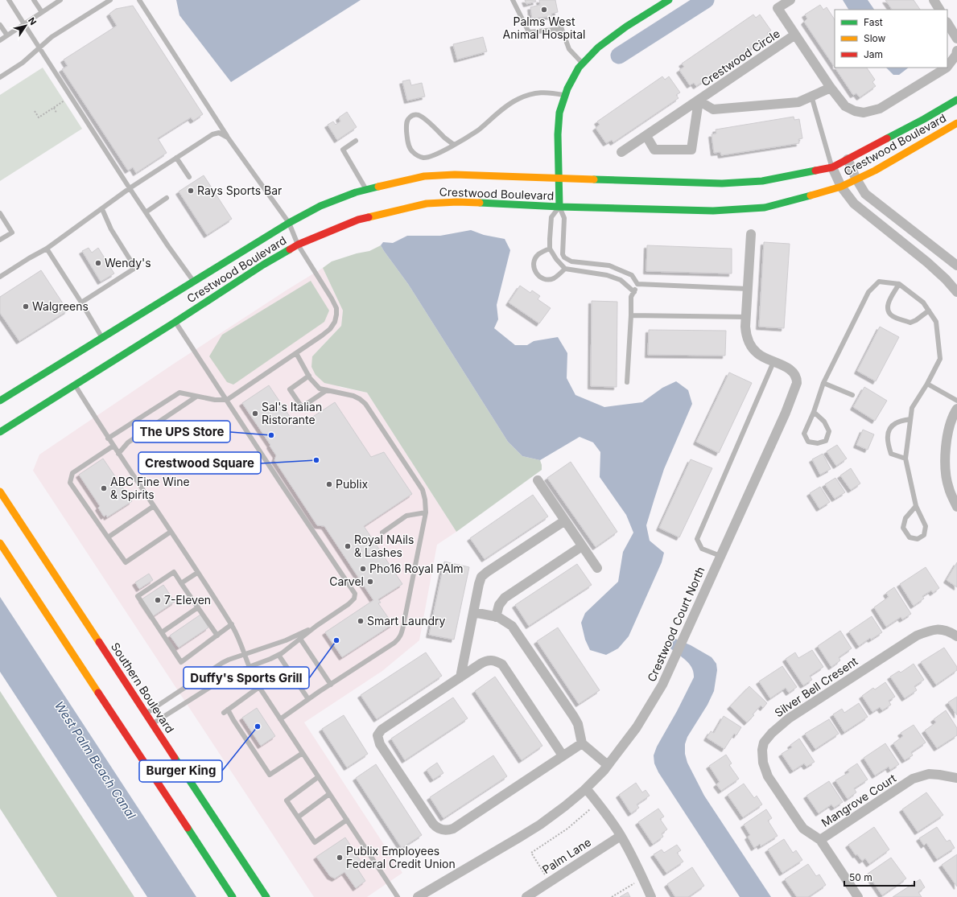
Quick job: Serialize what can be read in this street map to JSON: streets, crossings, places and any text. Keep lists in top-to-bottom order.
{
  "streets": {
    "main road": ["Crestwood Boulevard", "Southern Boulevard"],
    "street": [
      "Crestwood Circle",
      "Crestwood Court North",
      "Silver Bell Cresent",
      "Mangrove Court",
      "Palm Lane"
    ]
  },
  "crossings": [
    ["Silver Bell Cresent", "Mangrove Court"]
  ],
  "water": ["West Palm Beach Canal"],
  "places": [
    "Palms West Animal Hospital",
    "Rays Sports Bar",
    "Wendy's",
    "Walgreens",
    "Sal's Italian Ristorante",
    "The UPS Store",
    "Crestwood Square",
    "Publix",
    "ABC Fine Wine & Spirits",
    "Royal NAils & Lashes",
    "Pho16 Royal PAlm",
    "Carvel",
    "7-Eleven",
    "Smart Laundry",
    "Duffy's Sports Grill",
    "Burger King",
    "Publix Employees Federal Credit Union"
  ],
  "legend": ["Fast", "Slow", "Jam"],
  "scale_bar": "50 m",
  "north": "top right"
}
